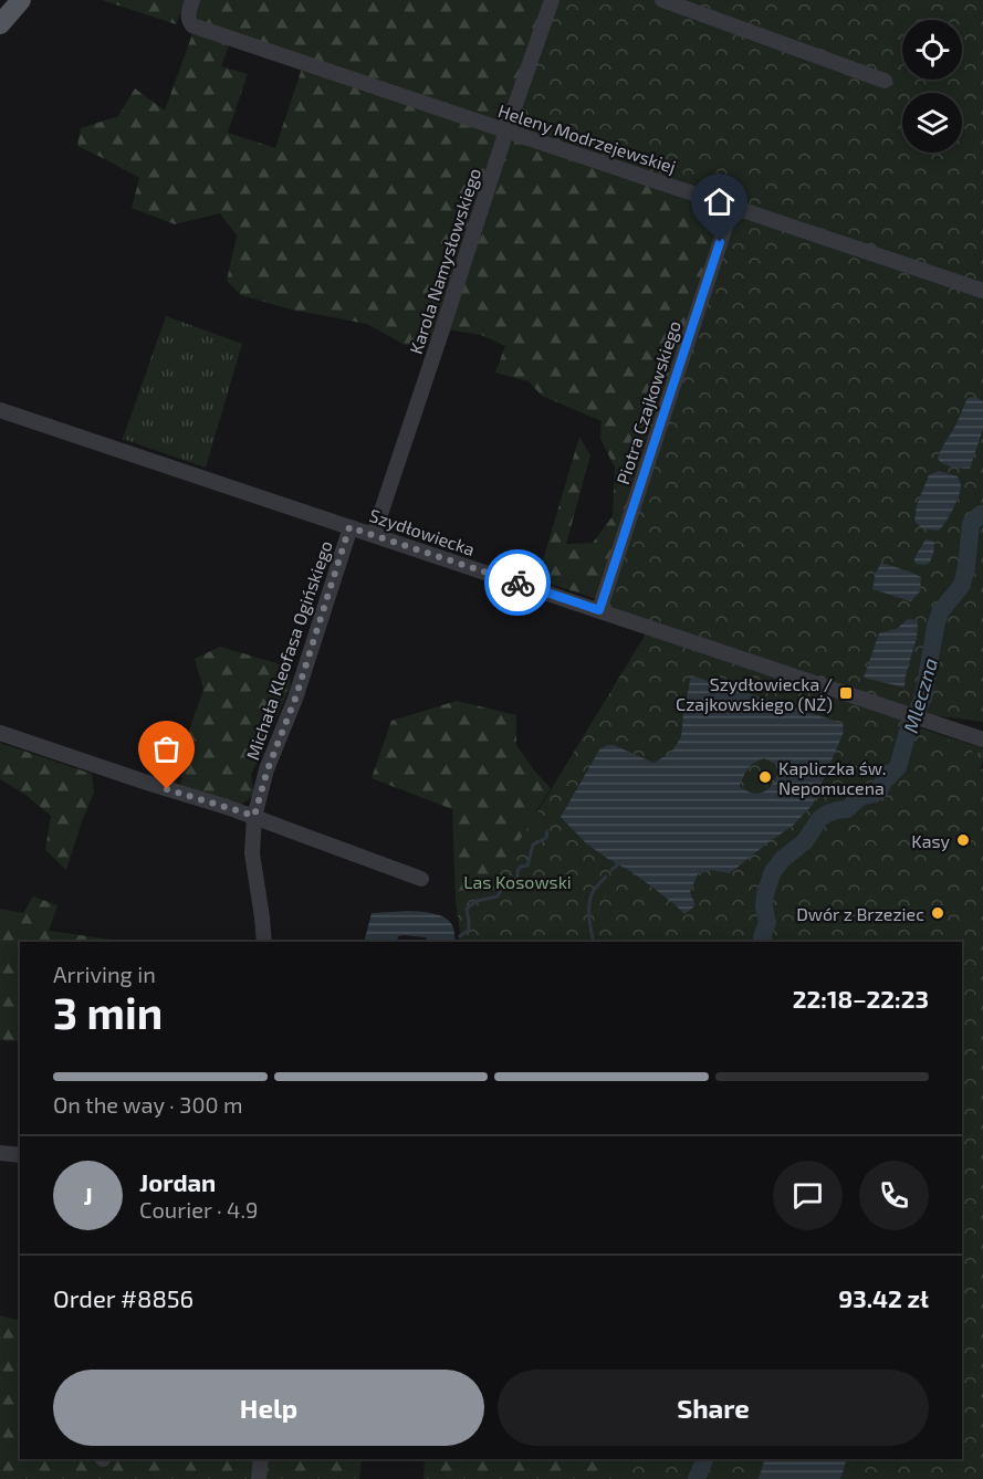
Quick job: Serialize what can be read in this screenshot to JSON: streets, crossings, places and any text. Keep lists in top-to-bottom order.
{
  "streets": {
    "street": [
      "Heleny Modrzejewskiej",
      "Karola Namysłowskiego",
      "Piotra Czajkowskiego",
      "Szydłowiecka",
      "Michała Kleofasa Ogińskiego"
    ]
  },
  "crossings": [
    ["Heleny Modrzejewskiej", "Karola Namysłowskiego"],
    ["Heleny Modrzejewskiej", "Piotra Czajkowskiego"],
    ["Karola Namysłowskiego", "Szydłowiecka"],
    ["Piotra Czajkowskiego", "Szydłowiecka"],
    ["Szydłowiecka", "Michała Kleofasa Ogińskiego"]
  ],
  "water": ["Mleczna"],
  "parks": ["Las Kosowski"],
  "places": {
    "transit": ["Szydłowiecka / Czajkowskiego (NŻ)"],
    "other": ["Kapliczka św. Nepomucena", "Kasy", "Dwór z Brzeziec"]
  },
  "page": {
    "heading": ["3 min", "Arriving in", "22:18–22:23"],
    "panel": [
      "Jordan",
      "Courier · 4.9",
      "Order #8856",
      "93.42 zł"
    ],
    "bar": "On the way · 300 m",
    "round": "J",
    "buttons": ["Help", "Share"]
  }
}
